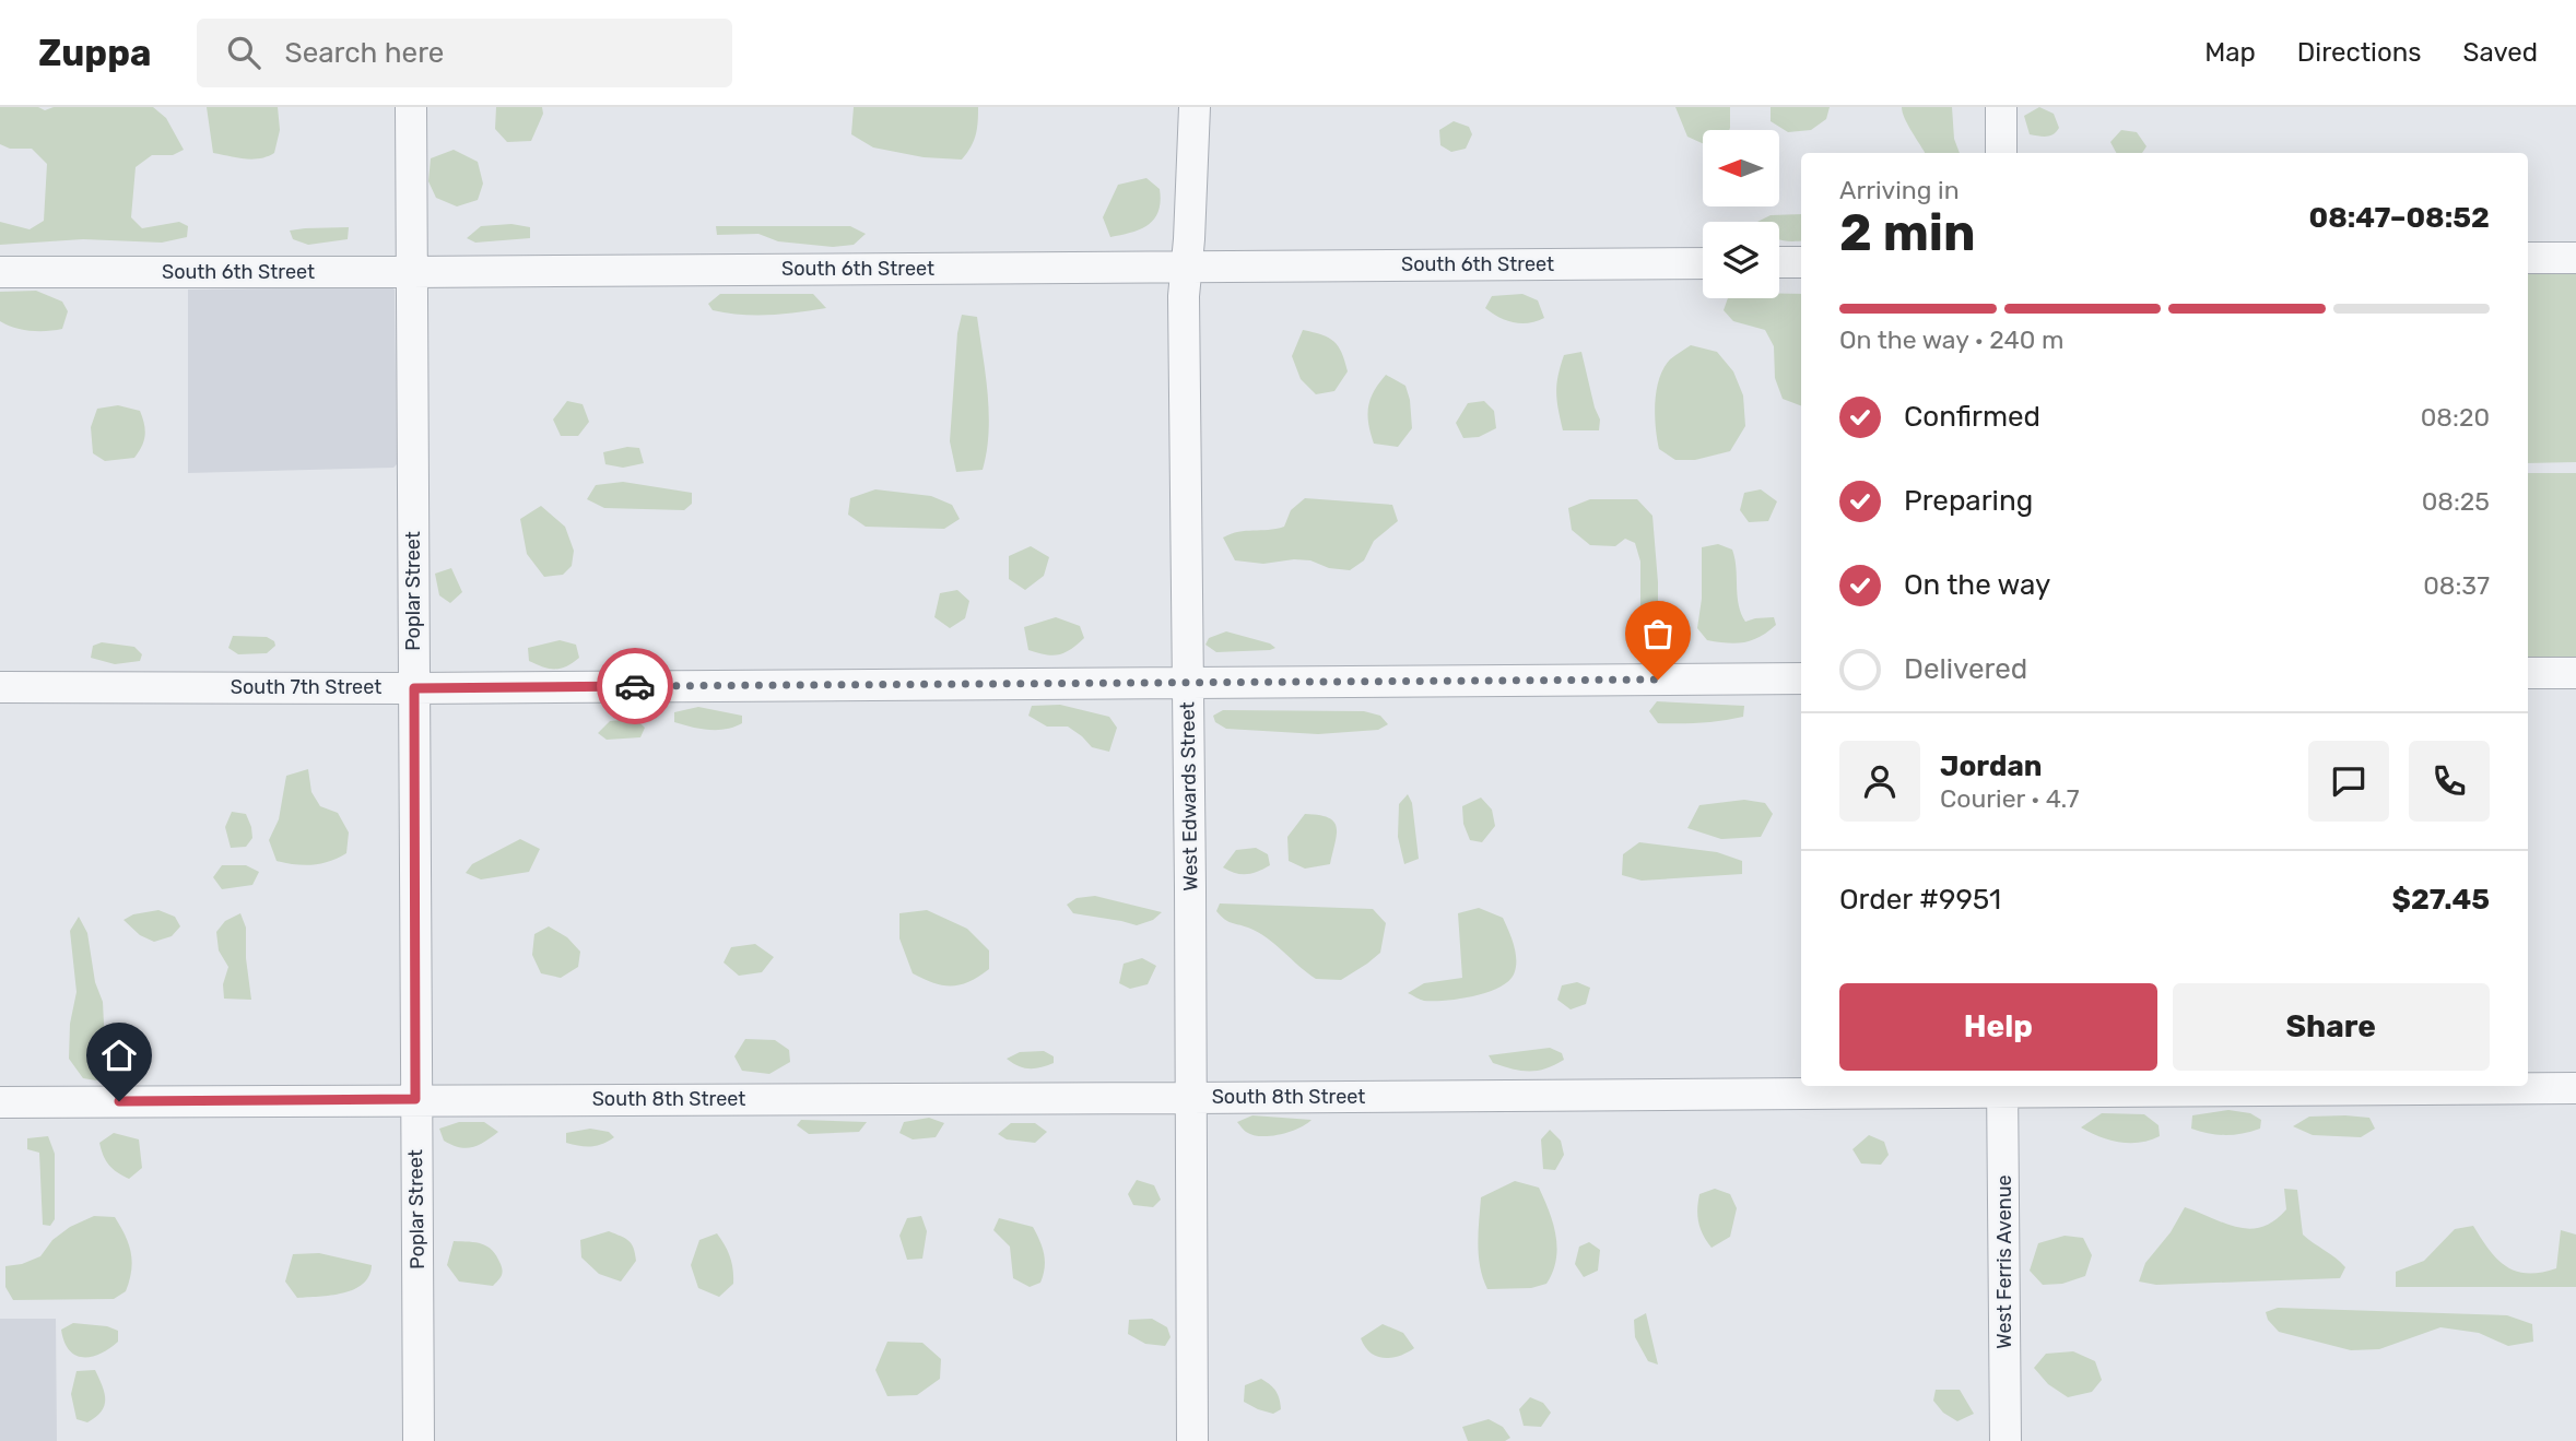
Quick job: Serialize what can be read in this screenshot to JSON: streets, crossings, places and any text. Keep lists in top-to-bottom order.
{
  "streets": {
    "street": [
      "South 6th Street",
      "Poplar Street",
      "South 7th Street",
      "West Edwards Street",
      "South 8th Street",
      "West Ferris Avenue"
    ]
  },
  "crossings": [
    ["South 6th Street", "Poplar Street"],
    ["South 6th Street", "West Edwards Street"],
    ["Poplar Street", "South 7th Street"],
    ["Poplar Street", "South 8th Street"],
    ["South 7th Street", "West Edwards Street"],
    ["West Edwards Street", "South 8th Street"],
    ["South 8th Street", "West Ferris Avenue"]
  ],
  "north": "left",
  "page": {
    "header": "Zuppa",
    "search": "Search here",
    "nav": ["Map", "Directions", "Saved"],
    "heading": ["2 min", "Arriving in", "08:47–08:52"],
    "panel": [
      "Jordan",
      "Courier · 4.7",
      "Order #9951",
      "$27.45"
    ],
    "bar": "On the way · 240 m",
    "list": [
      ["Confirmed", "08:20"],
      ["Preparing", "08:25"],
      ["On the way", "08:37"],
      "Delivered"
    ],
    "buttons": ["Help", "Share"]
  }
}
